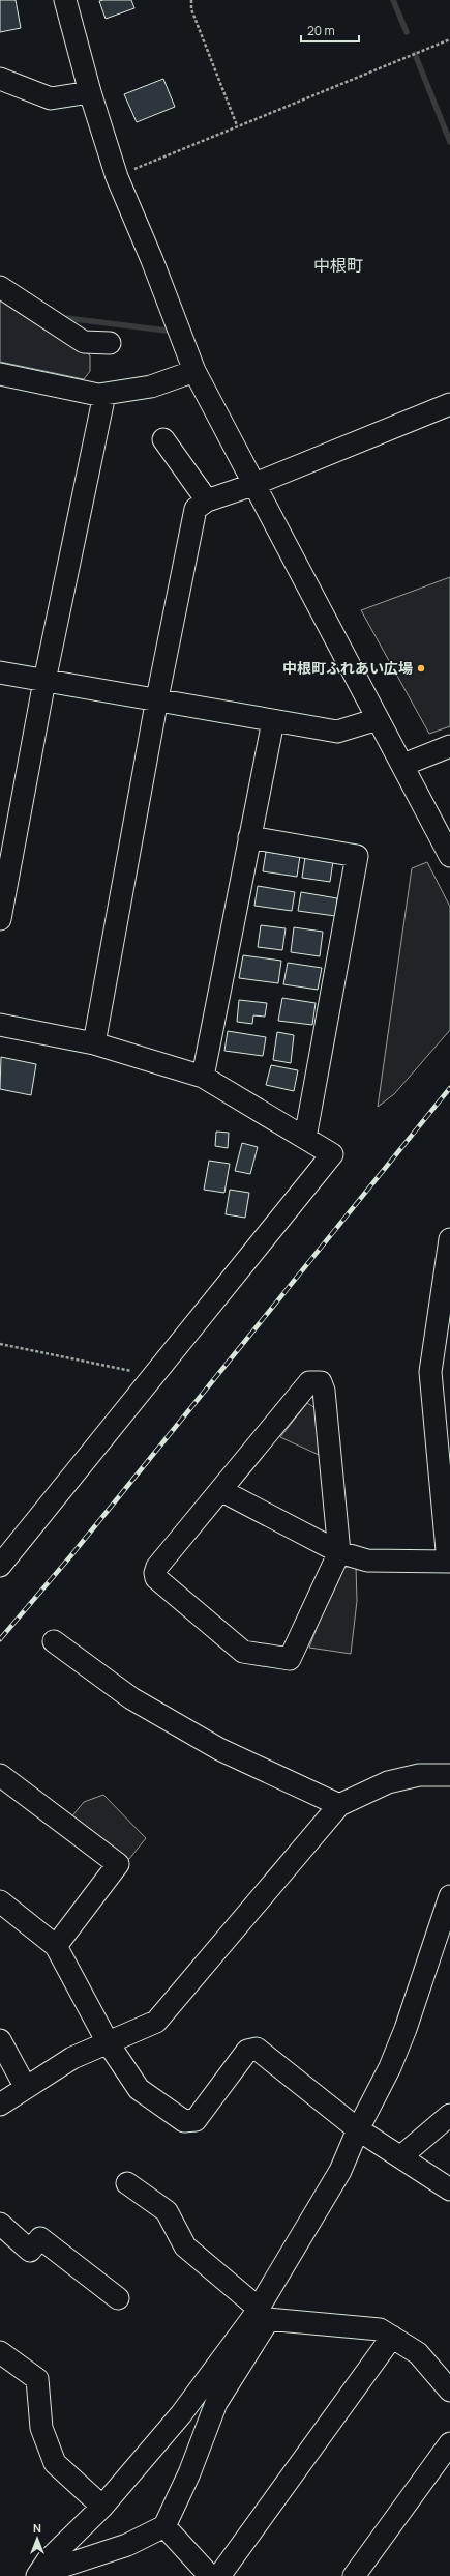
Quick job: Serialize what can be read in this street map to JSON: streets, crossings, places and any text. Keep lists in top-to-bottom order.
{
  "districts": ["中根町"],
  "places": ["中根町ふれあい広場"],
  "scale_bar": "20 m",
  "north": "top"
}
